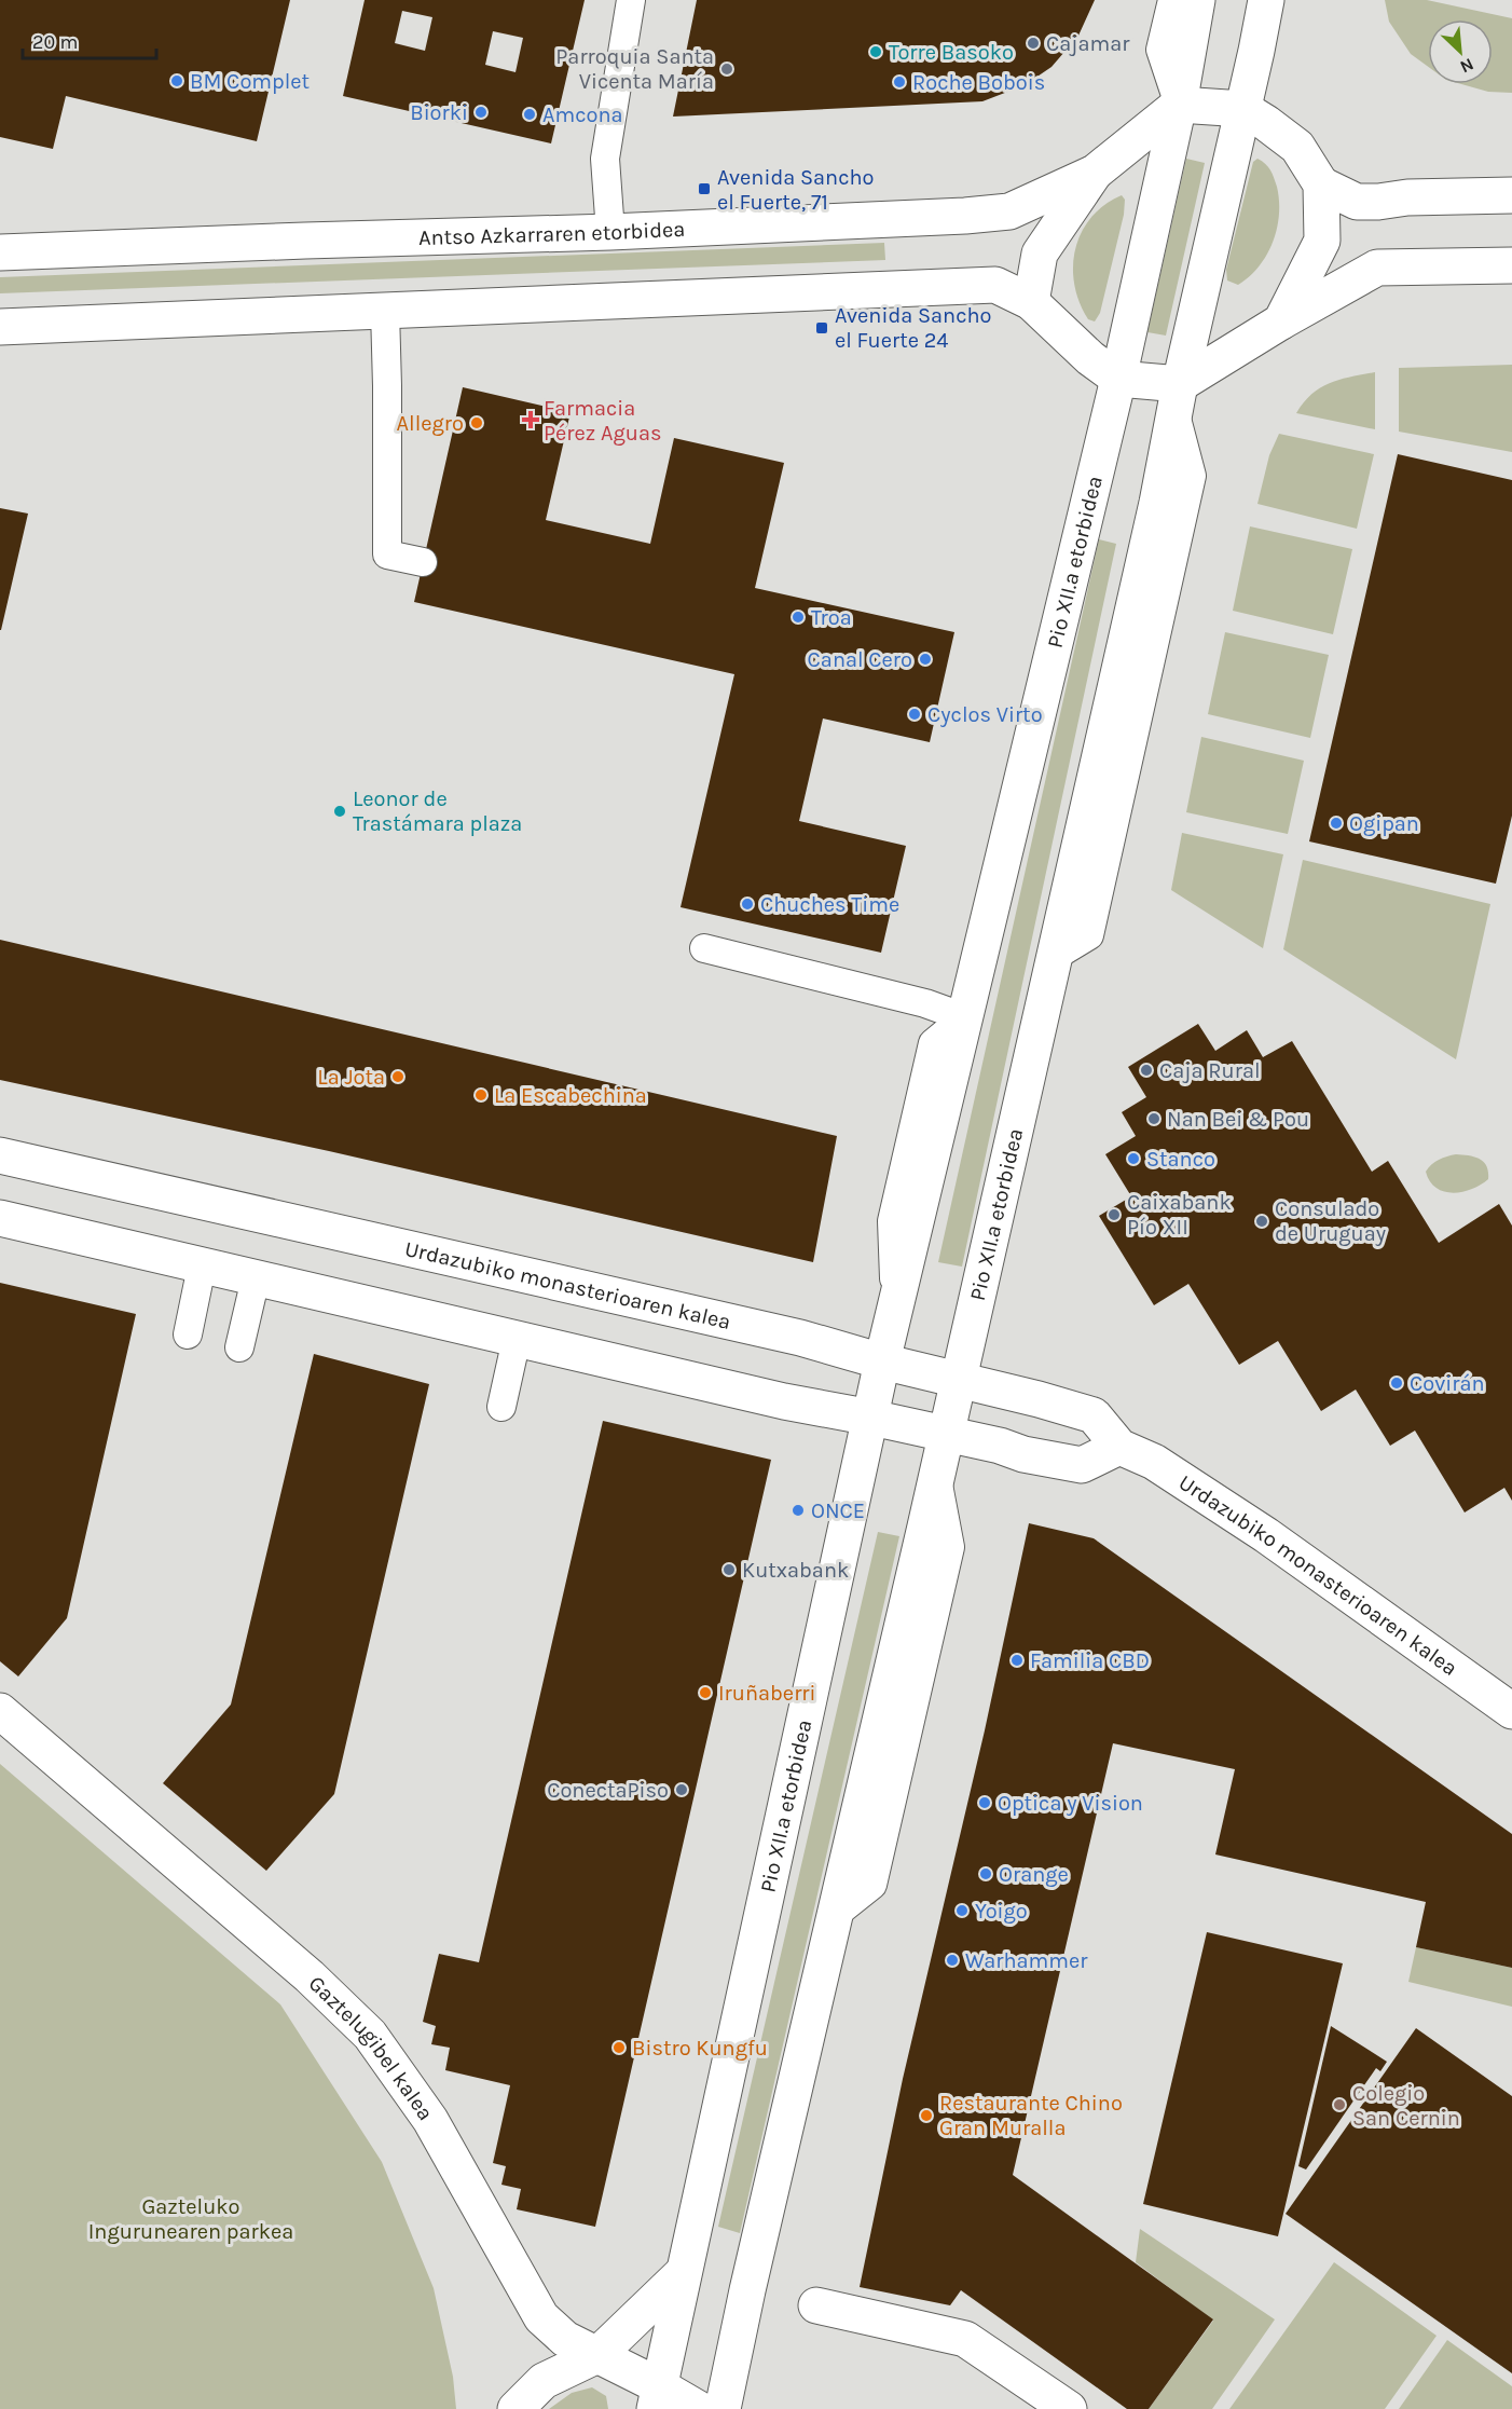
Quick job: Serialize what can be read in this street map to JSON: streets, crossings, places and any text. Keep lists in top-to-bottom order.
{
  "streets": {
    "main road": [
      "Antso Azkarraren etorbidea",
      "Pio XII.a etorbidea",
      "Urdazubiko monasterioaren kalea",
      "Gaztelugibel kalea"
    ]
  },
  "crossings": [
    ["Antso Azkarraren etorbidea", "Pio XII.a etorbidea"],
    ["Pio XII.a etorbidea", "Urdazubiko monasterioaren kalea"],
    ["Pio XII.a etorbidea", "Gaztelugibel kalea"]
  ],
  "parks": ["Gazteluko Ingurunearen parkea"],
  "places": {
    "other": [
      "Cajamar",
      "Torre Basoko",
      "Parroquia Santa Vicenta María",
      "BM Complet",
      "Roche Bobois",
      "Biorki",
      "Amcona",
      "Allegro",
      "Troa",
      "Canal Cero",
      "Cyclos Virto",
      "Leonor de Trastámara plaza",
      "Ogipan",
      "Chuches Time",
      "Caja Rural",
      "La Jota",
      "La Escabechina",
      "Nan Bei & Pou",
      "Stanco",
      "Caixabank Pío XII",
      "Consulado de Uruguay",
      "Covirán",
      "ONCE",
      "Kutxabank",
      "Familia CBD",
      "Iruñaberri",
      "ConectaPiso",
      "Optica y Vision",
      "Orange",
      "Yoigo",
      "Warhammer",
      "Bistro Kungfu",
      "Colegio San Cernin",
      "Restaurante Chino Gran Muralla"
    ],
    "transit": ["Avenida Sancho el Fuerte, 71", "Avenida Sancho el Fuerte 24"],
    "health": ["Farmacia Pérez Aguas"]
  },
  "scale_bar": "20 m",
  "north": "bottom right"
}
